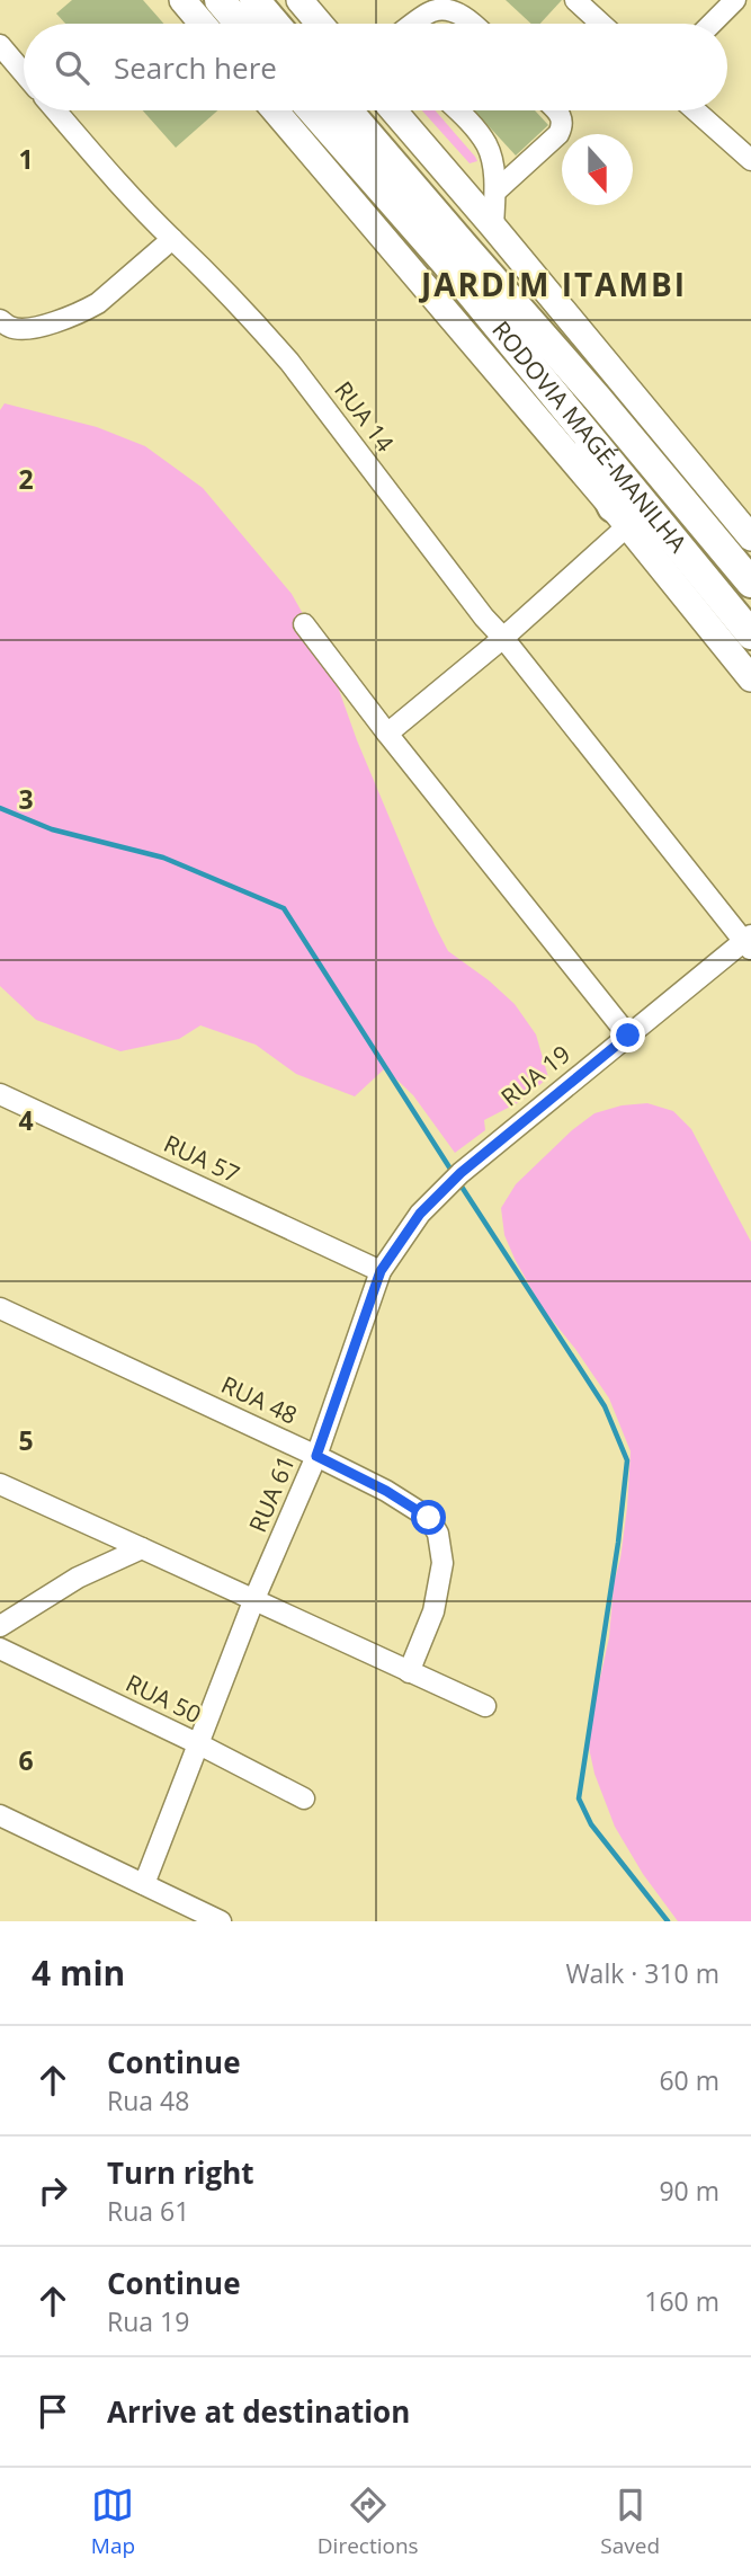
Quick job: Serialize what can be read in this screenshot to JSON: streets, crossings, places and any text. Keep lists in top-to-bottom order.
{
  "streets": {
    "highway": ["RODOVIA MAGÉ-MANILHA"],
    "street": [
      "RUA 14",
      "RUA 19",
      "RUA 57",
      "RUA 48",
      "RUA 61",
      "RUA 50"
    ]
  },
  "crossings": [
    ["RUA 14", "RUA 19"],
    ["RUA 19", "RUA 57"],
    ["RUA 19", "RUA 61"],
    ["RUA 57", "RUA 61"],
    ["RUA 48", "RUA 61"],
    ["RUA 61", "RUA 50"]
  ],
  "districts": ["JARDIM ITAMBI"],
  "north": "bottom",
  "page": {
    "search": "Search here",
    "heading": ["4 min", "Walk · 310 m"],
    "list": [
      ["Continue", "Rua 48", "60 m"],
      ["Turn right", "Rua 61", "90 m"],
      ["Continue", "Rua 19", "160 m"],
      "Arrive at destination"
    ],
    "nav": ["Map", "Directions", "Saved"]
  },
  "grid": {
    "rows": [
      "1",
      "2",
      "3",
      "4",
      "5",
      "6"
    ]
  }
}
